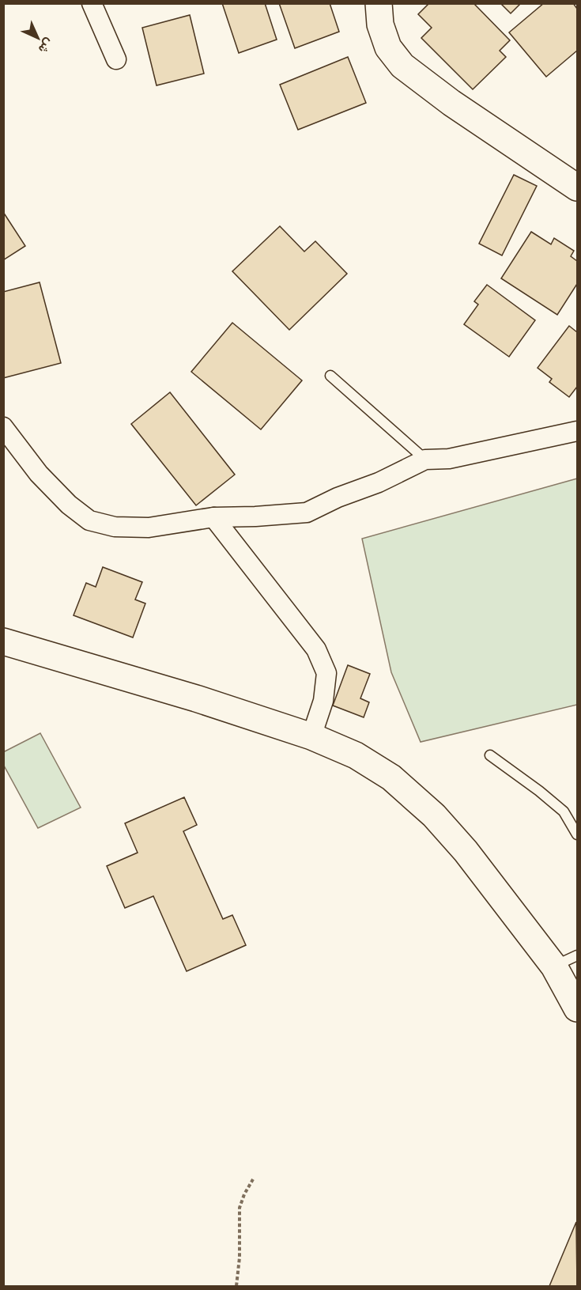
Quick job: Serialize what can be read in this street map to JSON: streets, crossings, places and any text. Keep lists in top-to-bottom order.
{
  "north": "bottom right"
}
